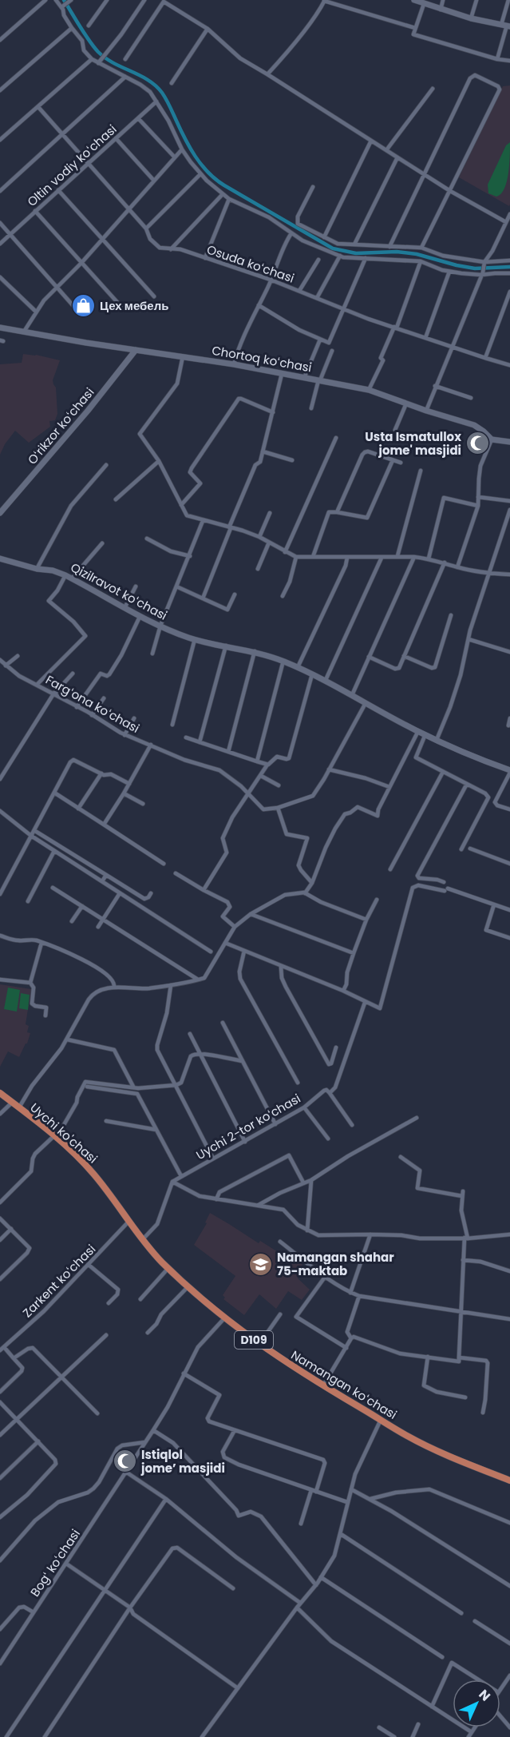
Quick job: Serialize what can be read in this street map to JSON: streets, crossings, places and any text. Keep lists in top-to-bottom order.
{
  "streets": {
    "main road": [
      "Chortoq koʻchasi",
      "Oʻrikzor koʻchasi",
      "Qizilravot koʻchasi",
      "Uychi ko'chasi",
      "D109",
      "Namangan koʻchasi"
    ],
    "street": [
      "Oltin vodiy koʻchasi",
      "Osuda koʻchasi",
      "Fargʻona koʻchasi",
      "Uychi 2-tor koʻchasi",
      "Zarkent koʻchasi",
      "Bogʻ koʻchasi"
    ]
  },
  "crossings": [
    ["Oltin vodiy koʻchasi", "Osuda koʻchasi"],
    ["Chortoq koʻchasi", "Oʻrikzor koʻchasi"],
    ["Uychi ko'chasi", "Zarkent koʻchasi"],
    ["Uychi ko'chasi", "Namangan koʻchasi"],
    ["Namangan koʻchasi", "Bogʻ koʻchasi"]
  ],
  "places": {
    "shop": ["Цех мебель"],
    "mosque": ["Usta Ismatullox jome' masjidi", "Istiqlol jome’ masjidi"],
    "school or university": ["Namangan shahar 75-maktab"]
  },
  "north": "top right"
}
